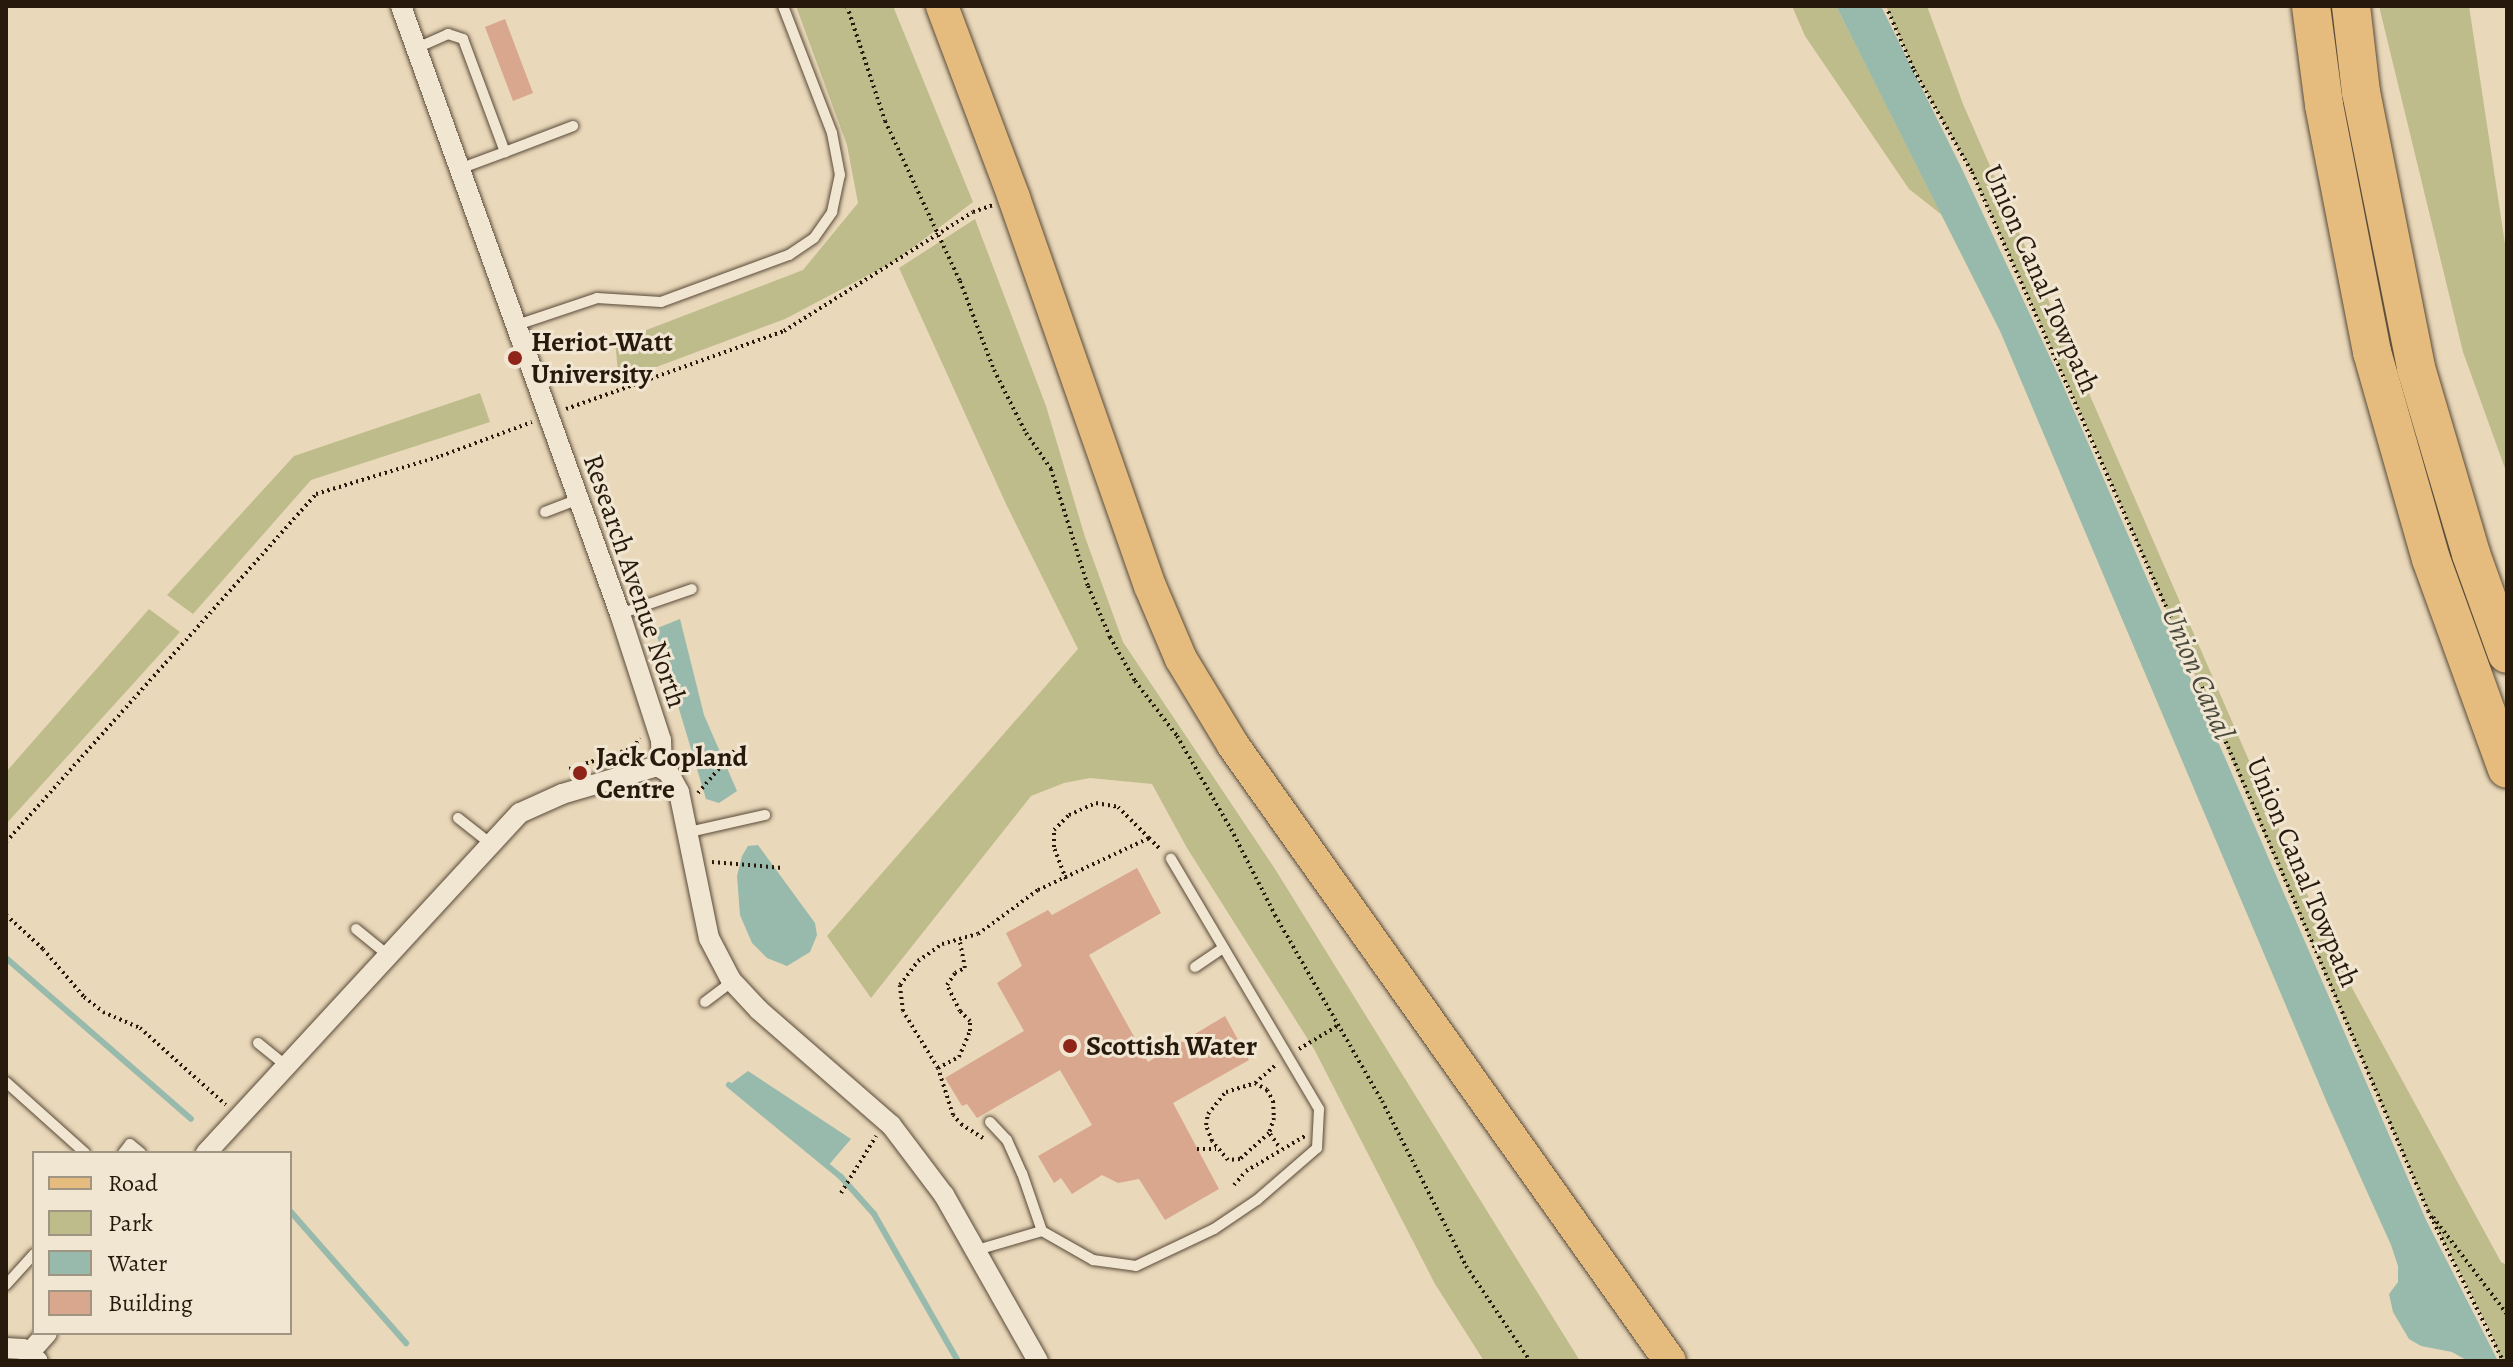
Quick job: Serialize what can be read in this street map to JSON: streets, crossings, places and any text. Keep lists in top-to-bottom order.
{
  "streets": {
    "street": ["Research Avenue North"],
    "path": ["Union Canal Towpath"]
  },
  "water": ["Union Canal"],
  "places": ["Heriot-Watt University", "Jack Copland Centre", "Scottish Water"],
  "legend": [
    "Road",
    "Park",
    "Water",
    "Building"
  ]
}
